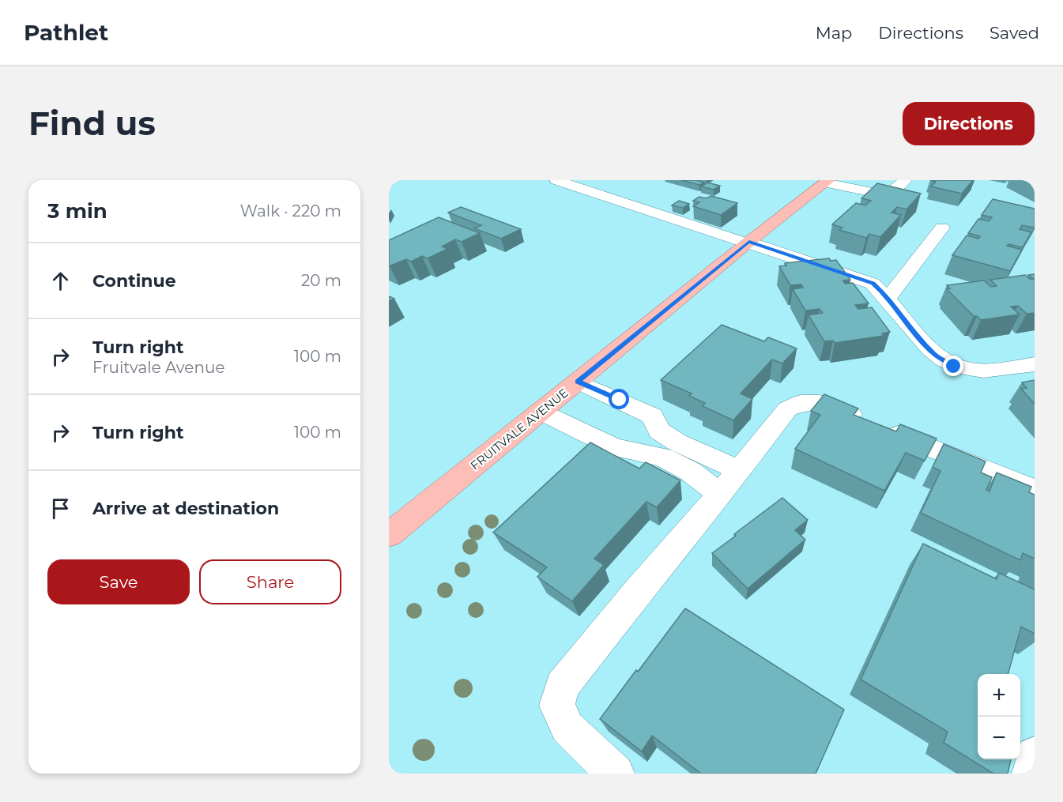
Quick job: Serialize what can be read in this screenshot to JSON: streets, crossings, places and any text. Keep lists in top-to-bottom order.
{
  "streets": {
    "main road": ["FRUITVALE AVENUE"]
  },
  "page": {
    "header": "Pathlet",
    "nav": ["Map", "Directions", "Saved"],
    "buttons": [
      "Directions",
      ["Save", "Share"]
    ],
    "title": "Find us",
    "heading": ["3 min", "Walk · 220 m"],
    "list": [
      ["Continue", "20 m"],
      ["Turn right", "Fruitvale Avenue", "100 m"],
      ["Turn right", "100 m"],
      "Arrive at destination"
    ],
    "map_buttons": ["+", "−"]
  }
}
